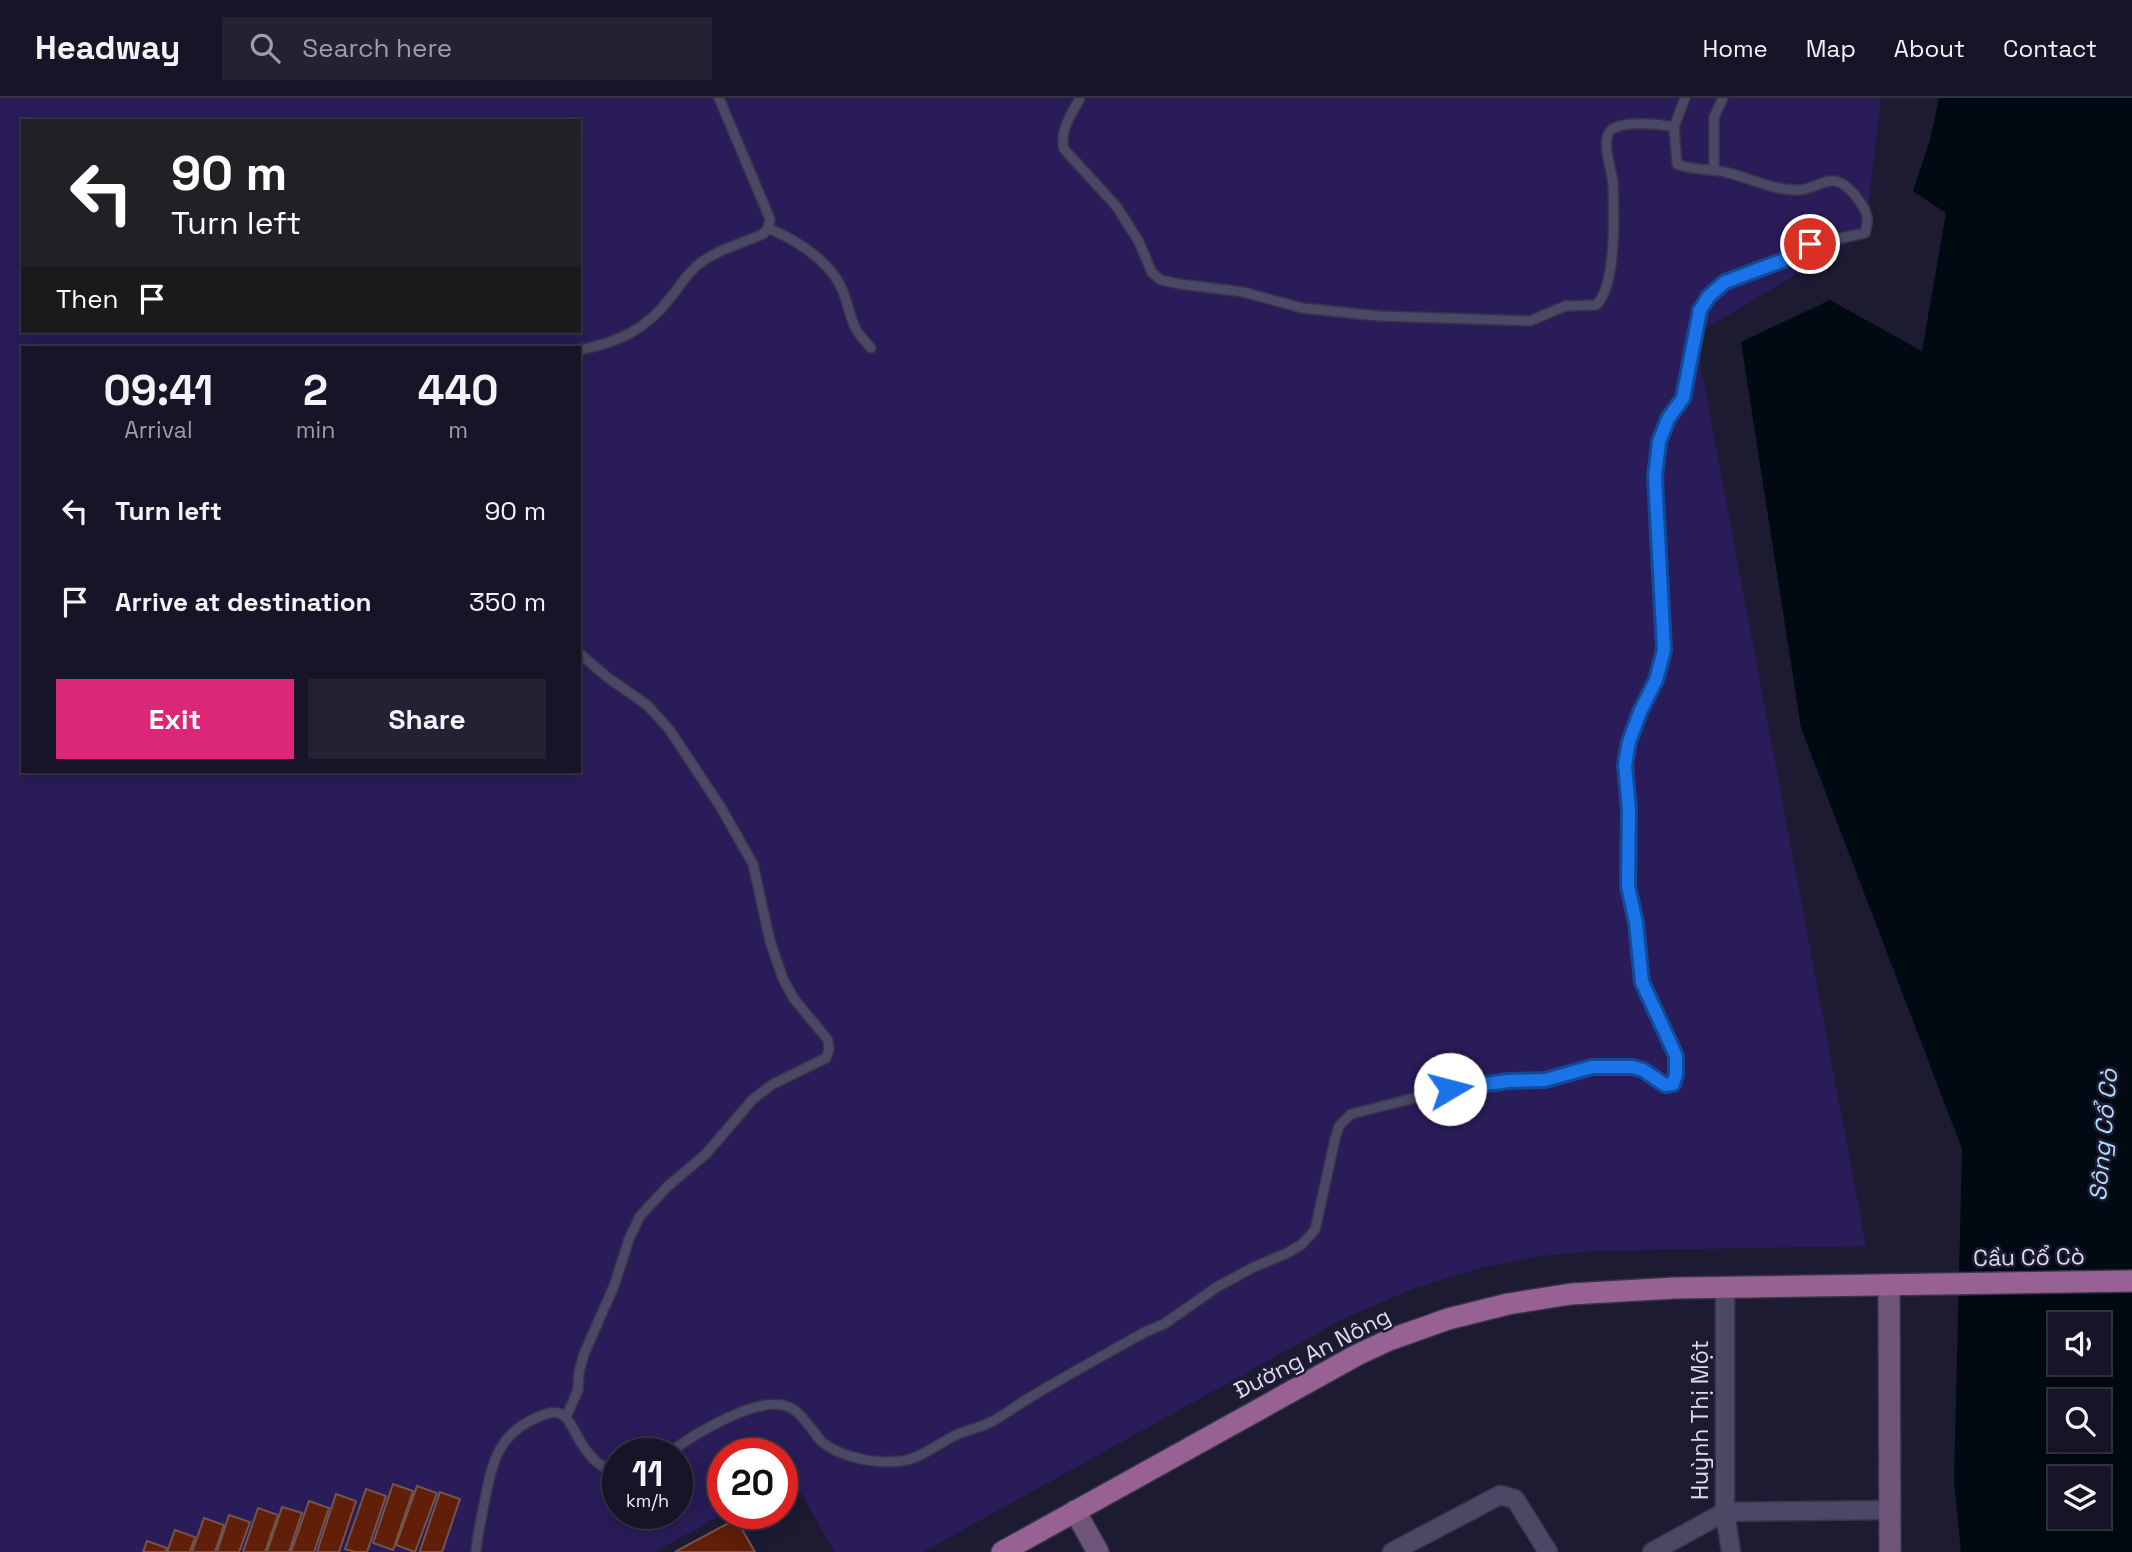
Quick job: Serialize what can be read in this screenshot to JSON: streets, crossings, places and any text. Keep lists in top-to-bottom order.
{
  "streets": {
    "main road": ["Cầu Cổ Cò", "Đường An Nông"],
    "street": ["Huỳnh Thị Một"]
  },
  "crossings": [
    ["Cầu Cổ Cò", "Đường An Nông"],
    ["Đường An Nông", "Huỳnh Thị Một"]
  ],
  "water": ["Sông Cổ Cò"],
  "page": {
    "header": "Headway",
    "search": "Search here",
    "nav": [
      "Home",
      "Map",
      "About",
      "Contact"
    ],
    "turn": ["90 m", "Turn left"],
    "then": "Then",
    "eta": [
      "09:41",
      "Arrival",
      "2",
      "min",
      "440",
      "m"
    ],
    "list": [
      {
        "name": "Turn left",
        "value": "90 m"
      },
      {
        "name": "Arrive at destination",
        "value": "350 m"
      }
    ],
    "buttons": ["Exit", "Share"],
    "speed": "11 km/h",
    "limit": "20"
  }
}
